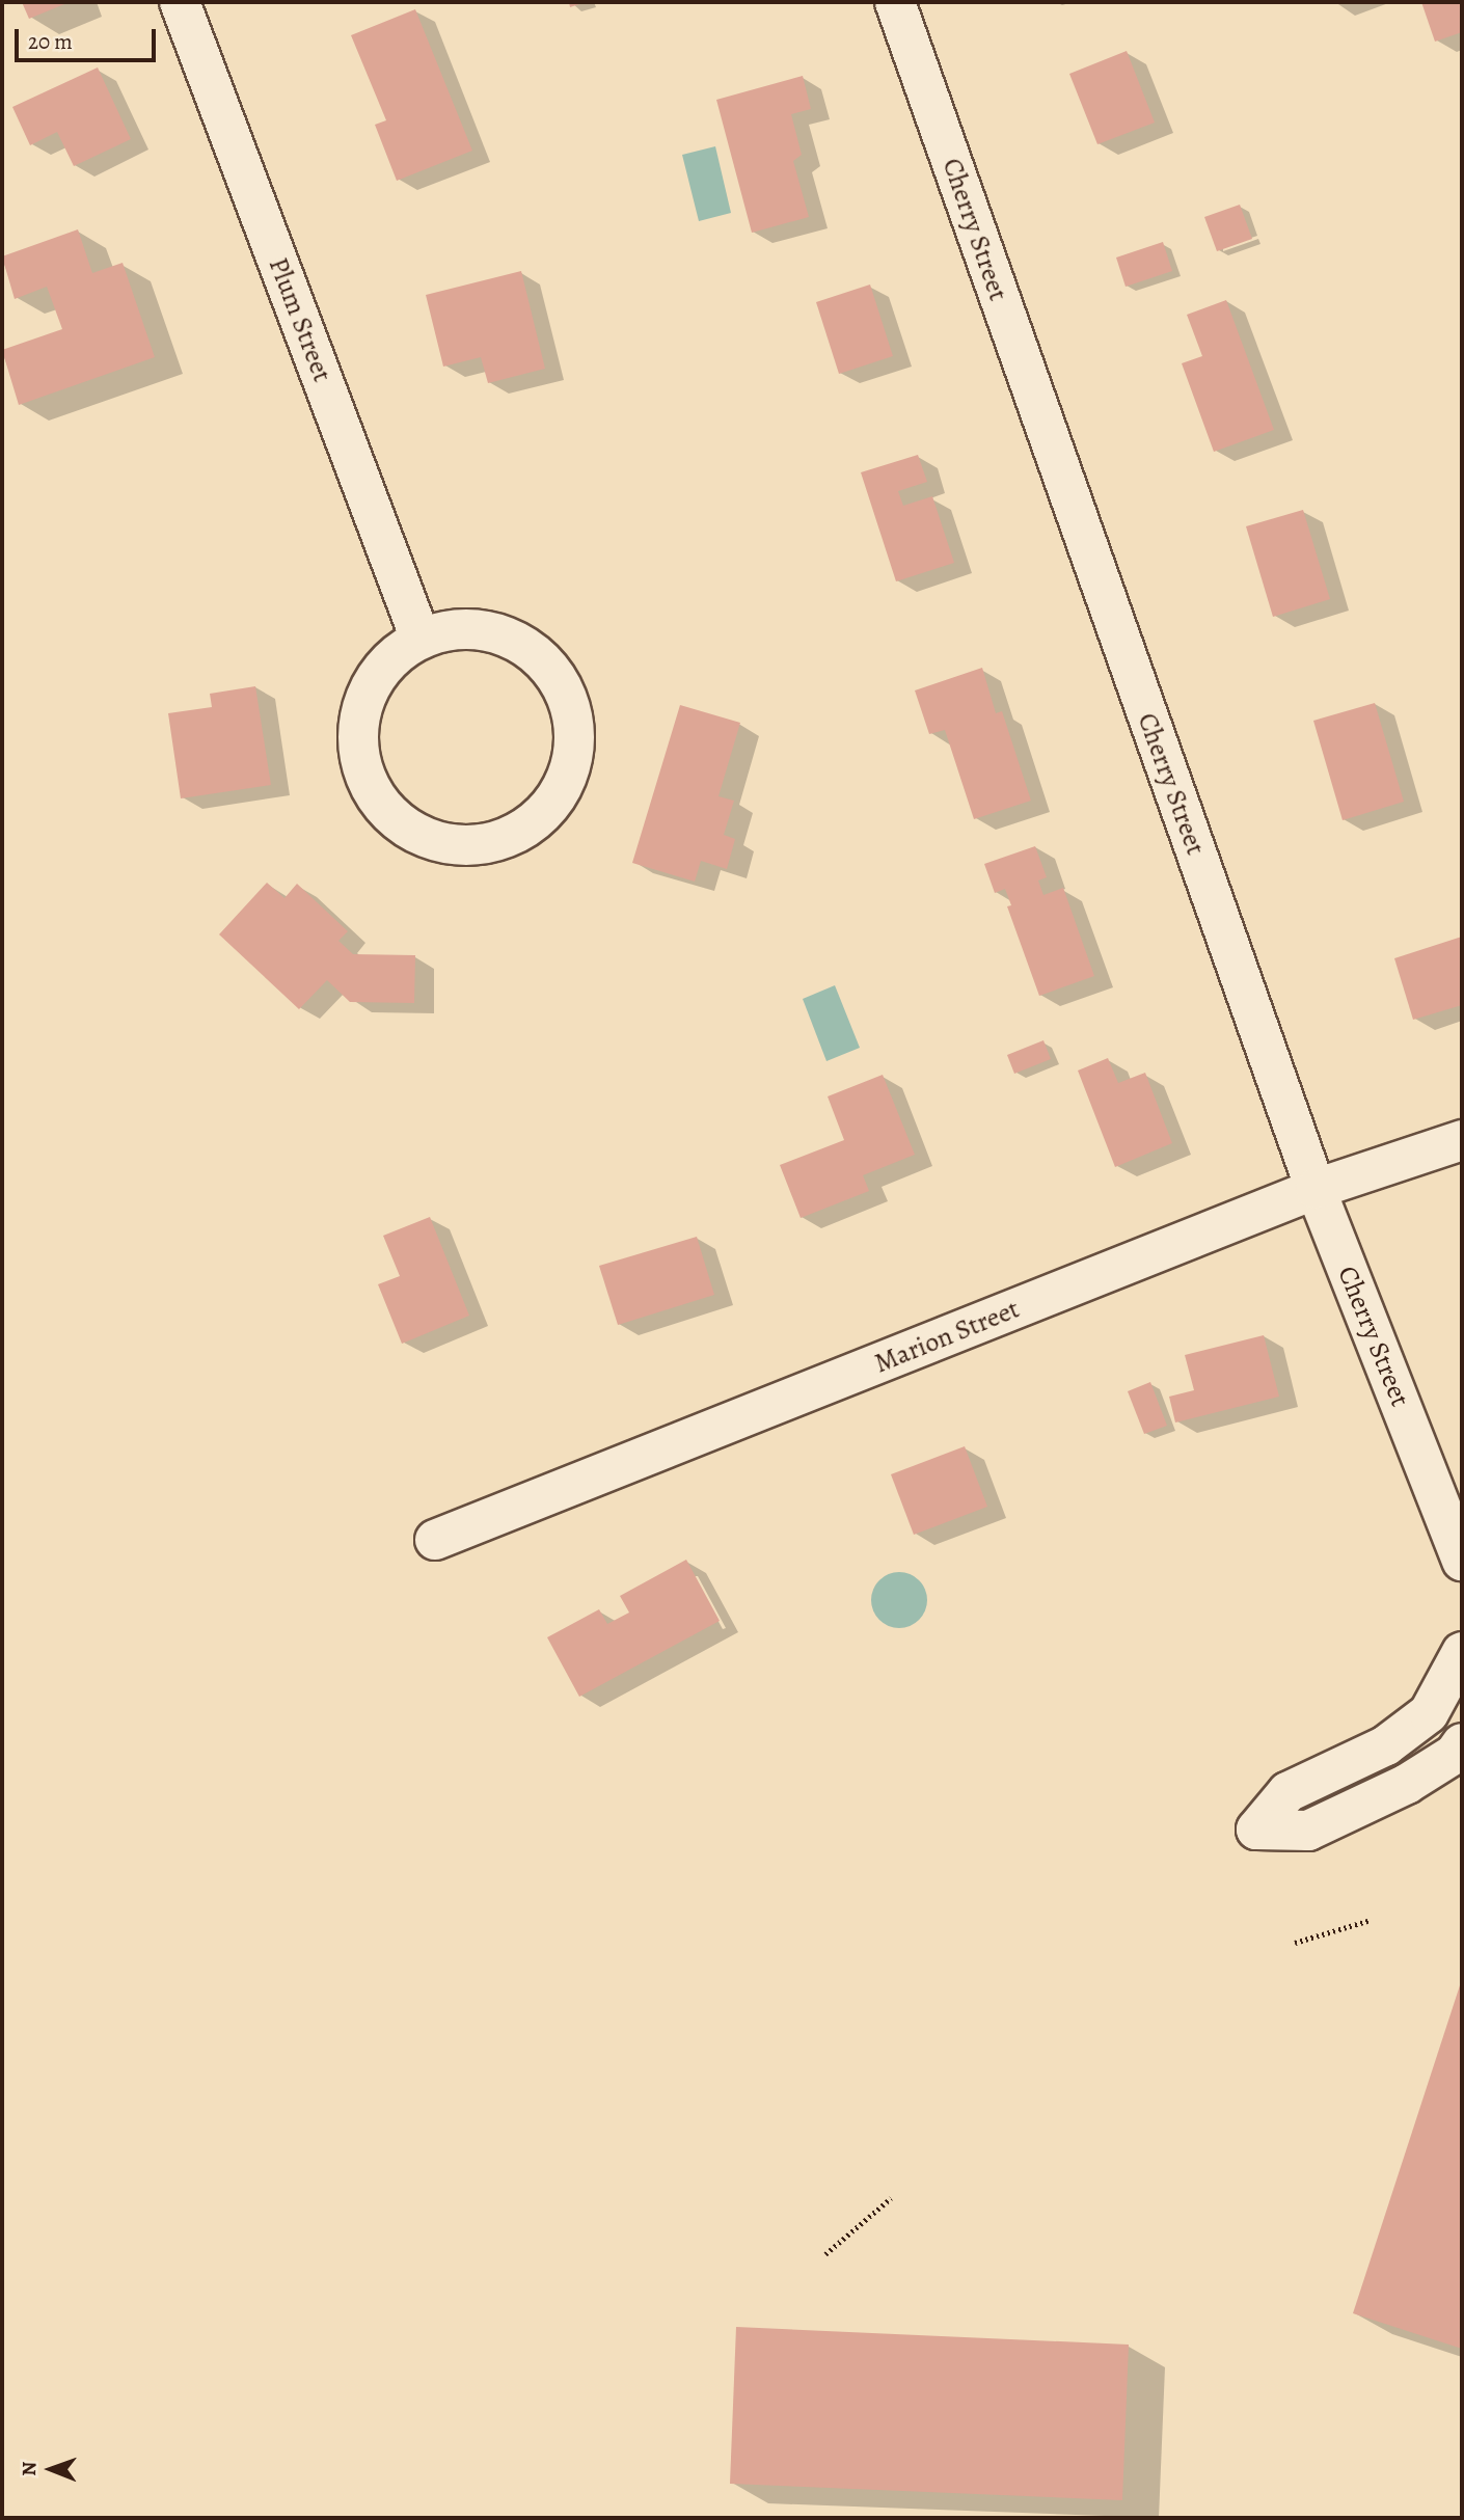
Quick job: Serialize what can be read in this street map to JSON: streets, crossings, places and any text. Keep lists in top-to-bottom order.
{
  "streets": {
    "street": ["Cherry Street", "Plum Street", "Marion Street"]
  },
  "crossings": [
    ["Cherry Street", "Marion Street"]
  ],
  "scale_bar": "20 m",
  "north": "left"
}
